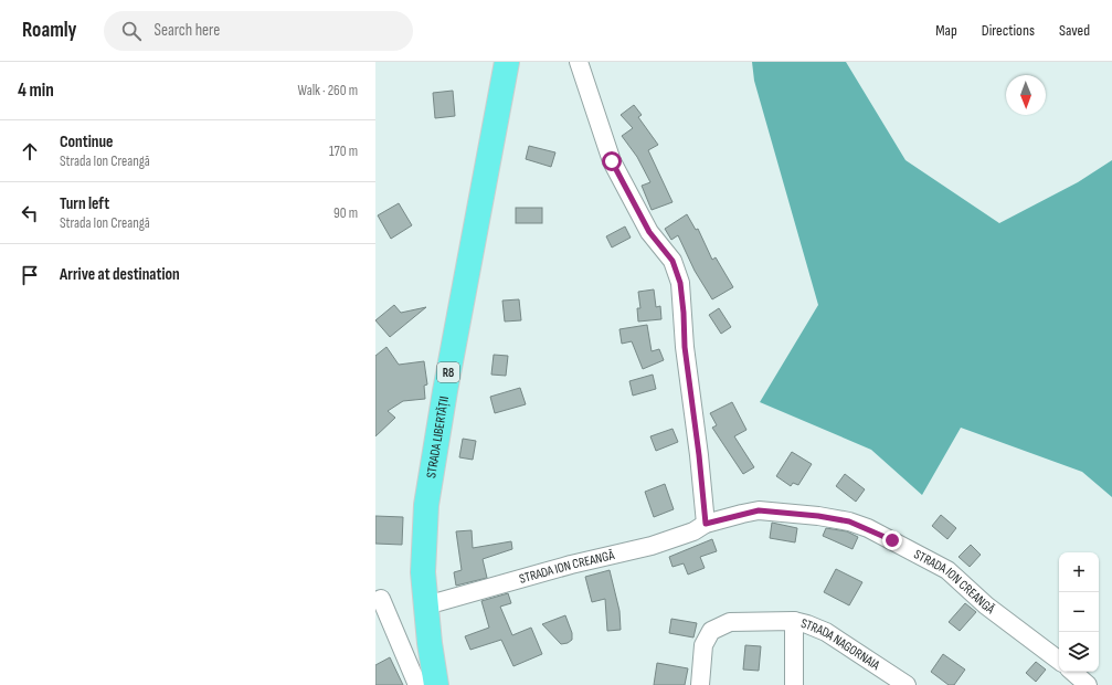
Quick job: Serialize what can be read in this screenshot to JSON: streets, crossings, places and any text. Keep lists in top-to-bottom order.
{
  "streets": {
    "highway": ["R8", "STRADA LIBERTĂȚII"],
    "street": ["STRADA ION CREANGĂ", "STRADA NAGORNAIA"]
  },
  "crossings": [
    ["STRADA LIBERTĂȚII", "STRADA ION CREANGĂ"]
  ],
  "north": "bottom",
  "page": {
    "header": "Roamly",
    "search": "Search here",
    "nav": ["Map", "Directions", "Saved"],
    "heading": ["4 min", "Walk · 260 m"],
    "list": [
      ["Continue", "Strada Ion Creangă", "170 m"],
      ["Turn left", "Strada Ion Creangă", "90 m"],
      "Arrive at destination"
    ],
    "map_buttons": ["+", "−"]
  }
}
